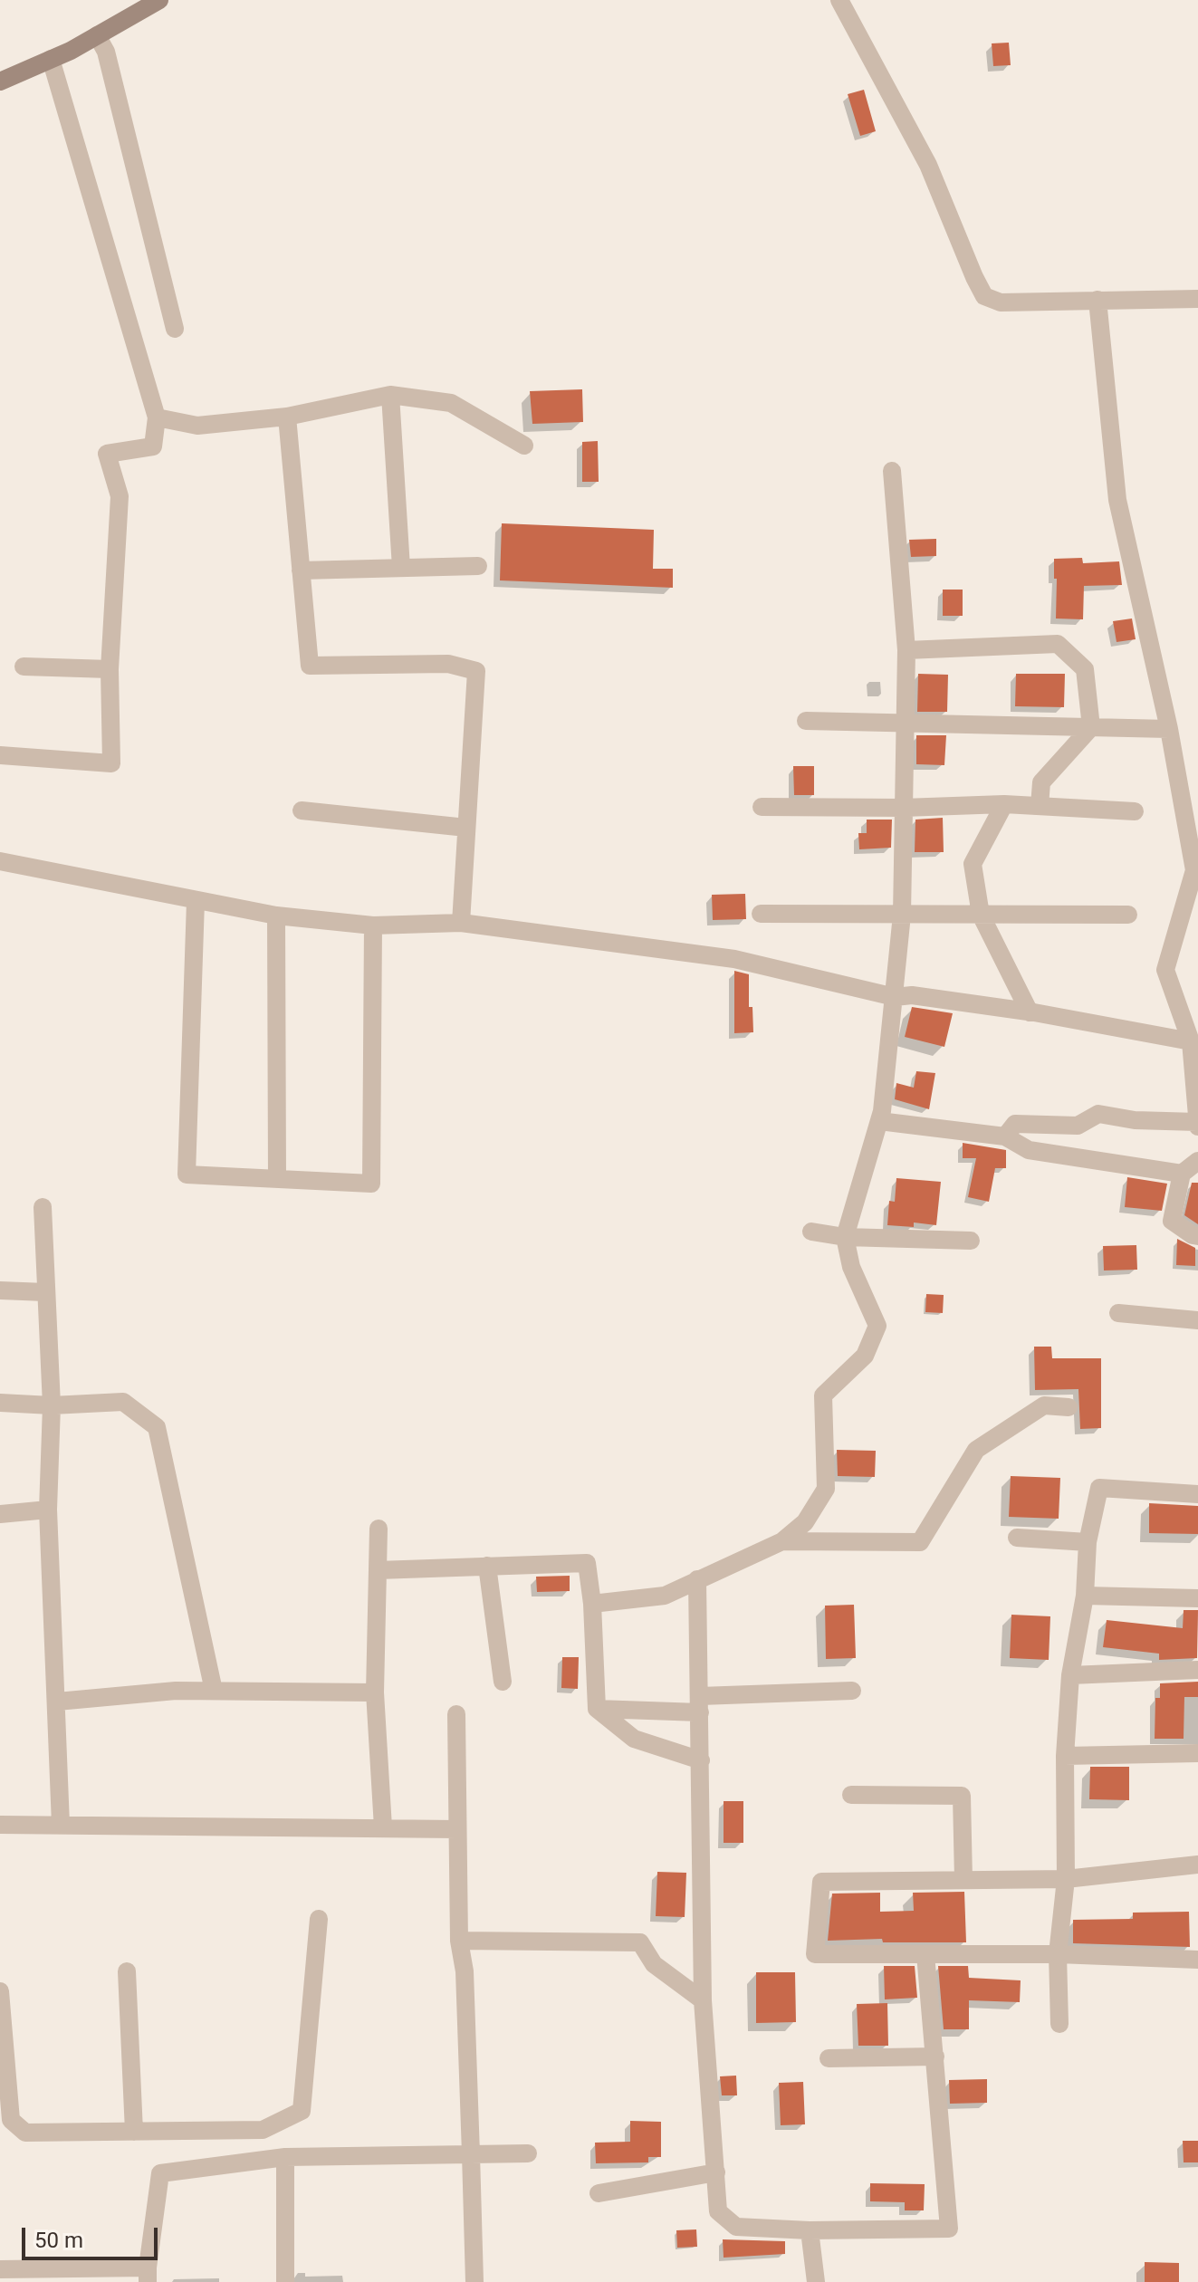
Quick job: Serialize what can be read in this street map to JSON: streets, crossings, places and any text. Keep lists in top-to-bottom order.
{
  "scale_bar": "50 m"
}
